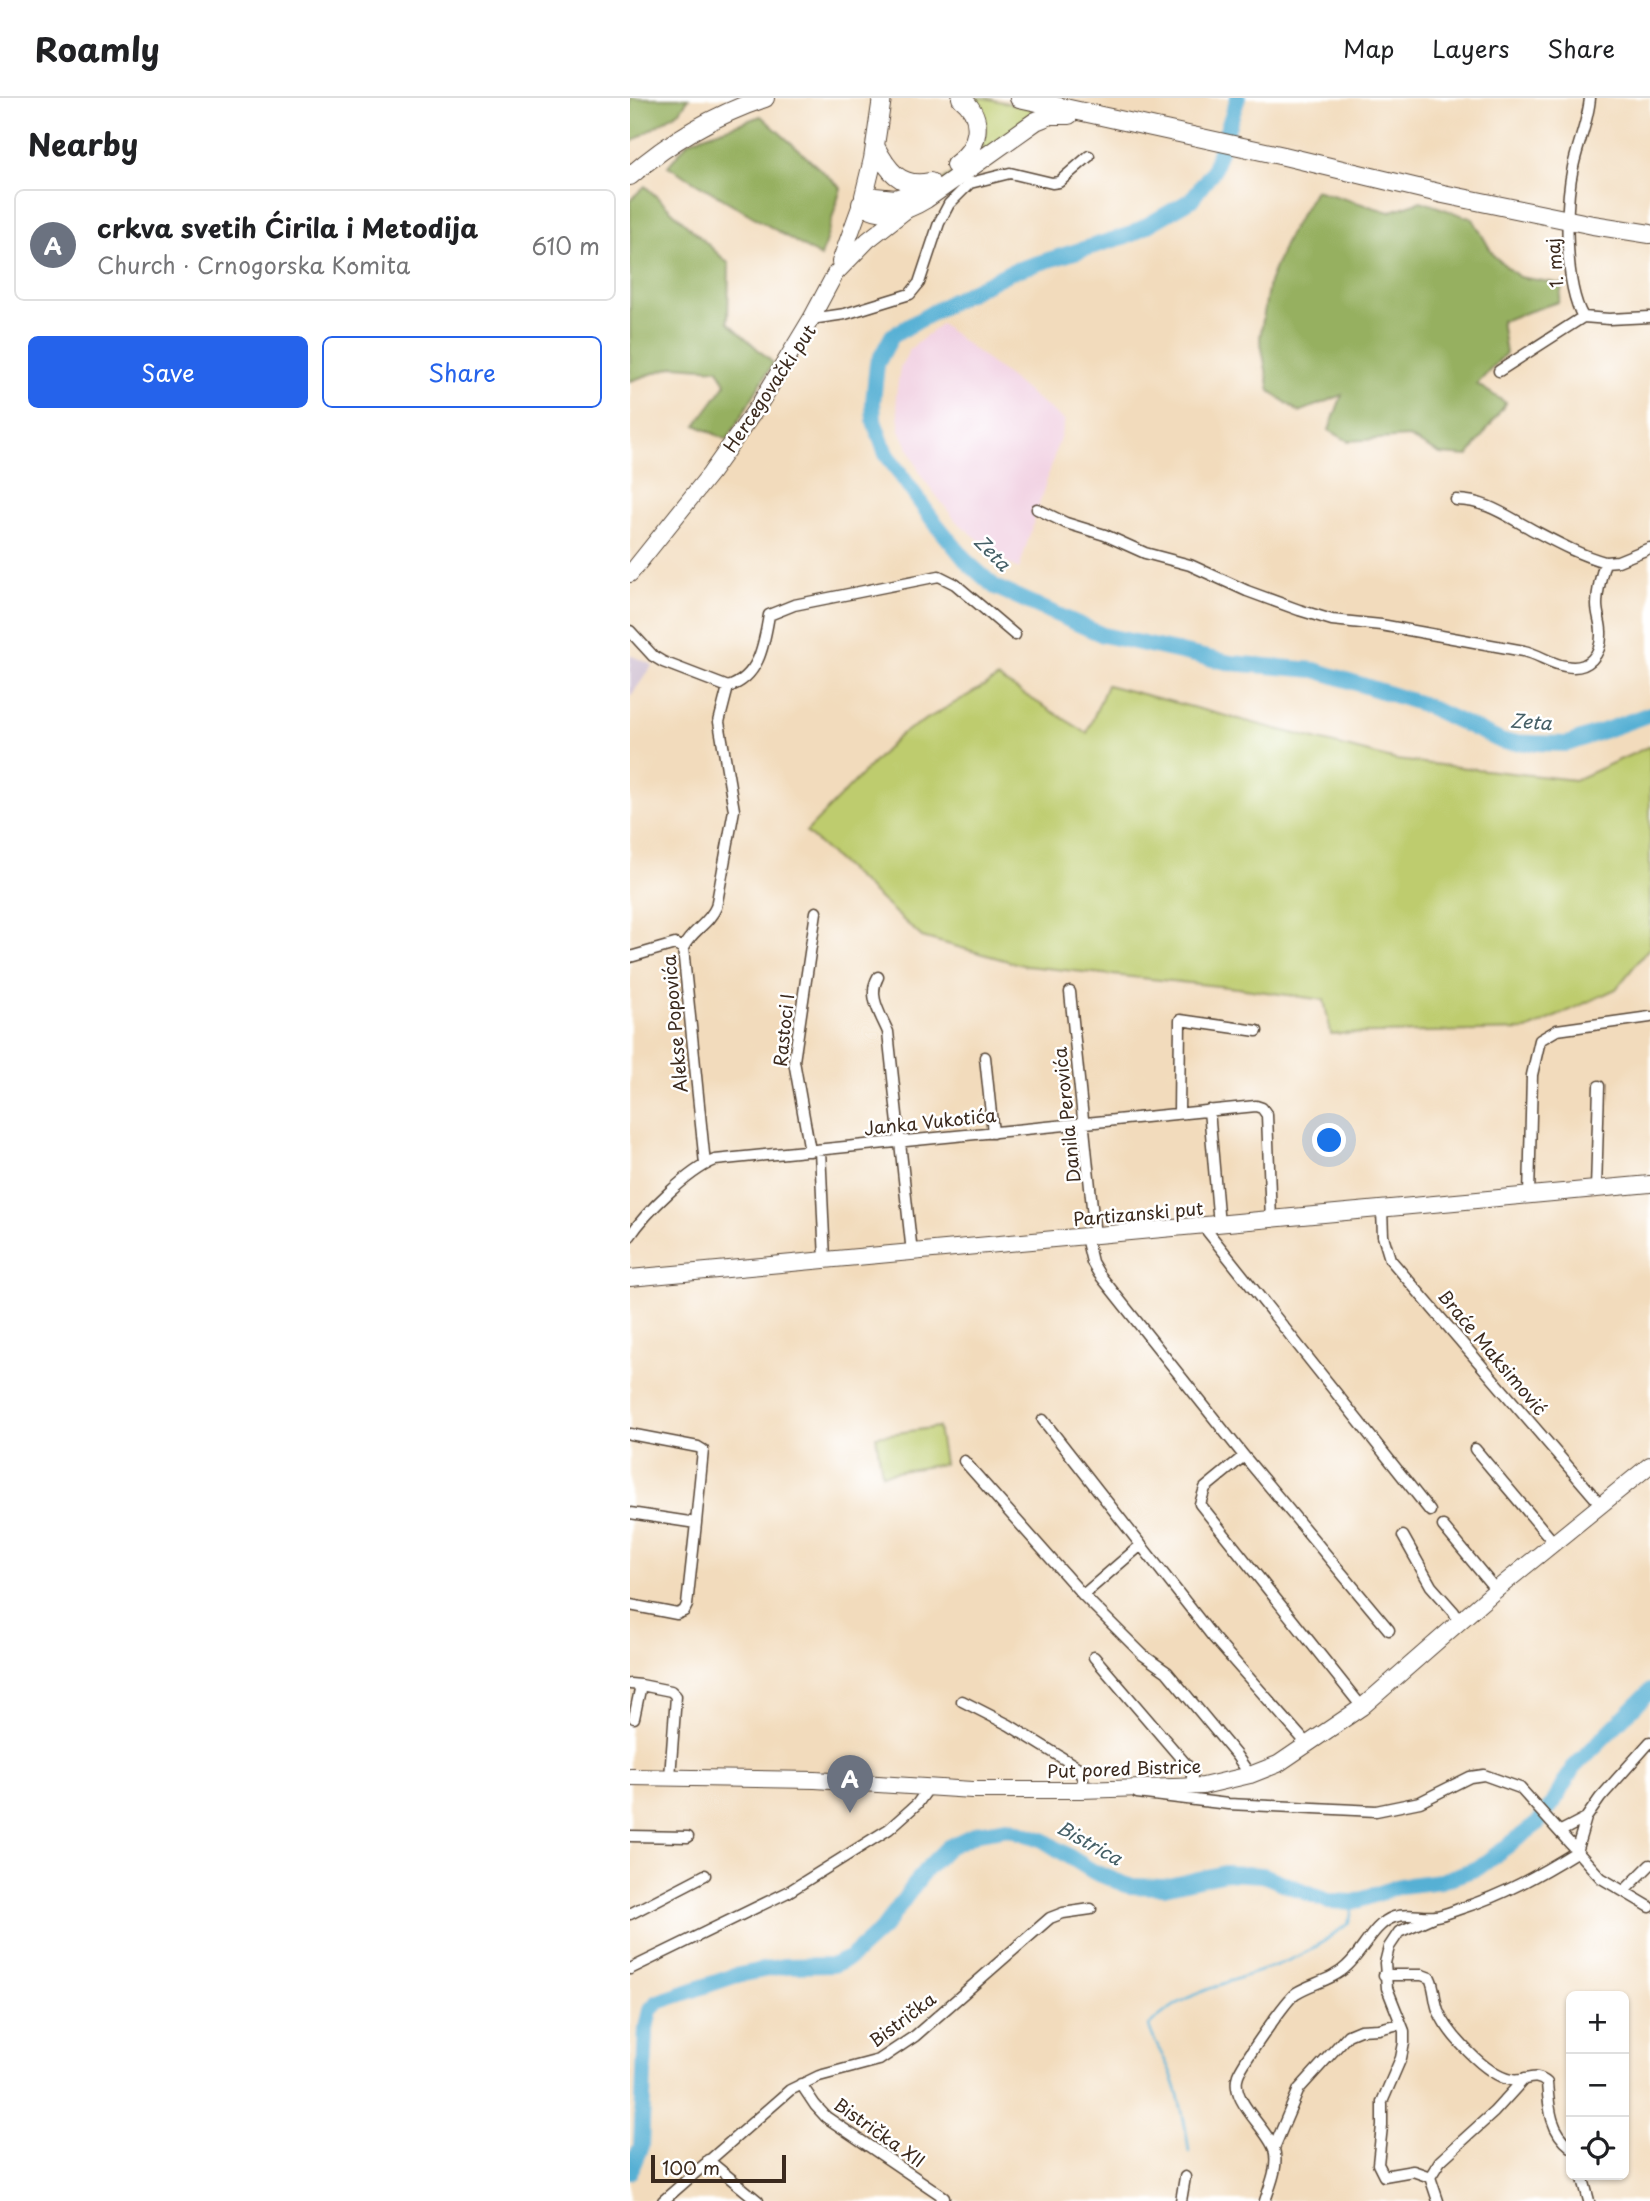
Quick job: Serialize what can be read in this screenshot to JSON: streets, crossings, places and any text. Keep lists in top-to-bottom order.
{
  "streets": {
    "street": [
      "1. maj",
      "Hercegovački put",
      "Alekse Popovića",
      "Rastoci I",
      "Danila Perovića",
      "Janka Vukotića",
      "Partizanski put",
      "Braće Maksimović",
      "Put pored Bistrice",
      "Bistrička",
      "Bistrička XII"
    ]
  },
  "crossings": [
    ["Alekse Popovića", "Janka Vukotića"],
    ["Rastoci I", "Janka Vukotića"],
    ["Rastoci I", "Partizanski put"],
    ["Danila Perovića", "Janka Vukotića"],
    ["Danila Perovića", "Partizanski put"],
    ["Janka Vukotića", "Partizanski put"],
    ["Partizanski put", "Braće Maksimović"],
    ["Braće Maksimović", "Put pored Bistrice"],
    ["Bistrička", "Bistrička XII"]
  ],
  "water": ["Zeta", "Bistrica"],
  "scale_bar": "100 m",
  "page": {
    "header": "Roamly",
    "nav": ["Map", "Layers", "Share"],
    "heading": "Nearby",
    "list": [
      {
        "mark": "A",
        "name": "crkva svetih Ćirila i Metodija",
        "note": "Church · Crnogorska Komita",
        "value": "610 m"
      }
    ],
    "buttons": ["Save", "Share"],
    "pins": "A",
    "map_buttons": ["+", "−"],
    "scale": "100 m"
  }
}
